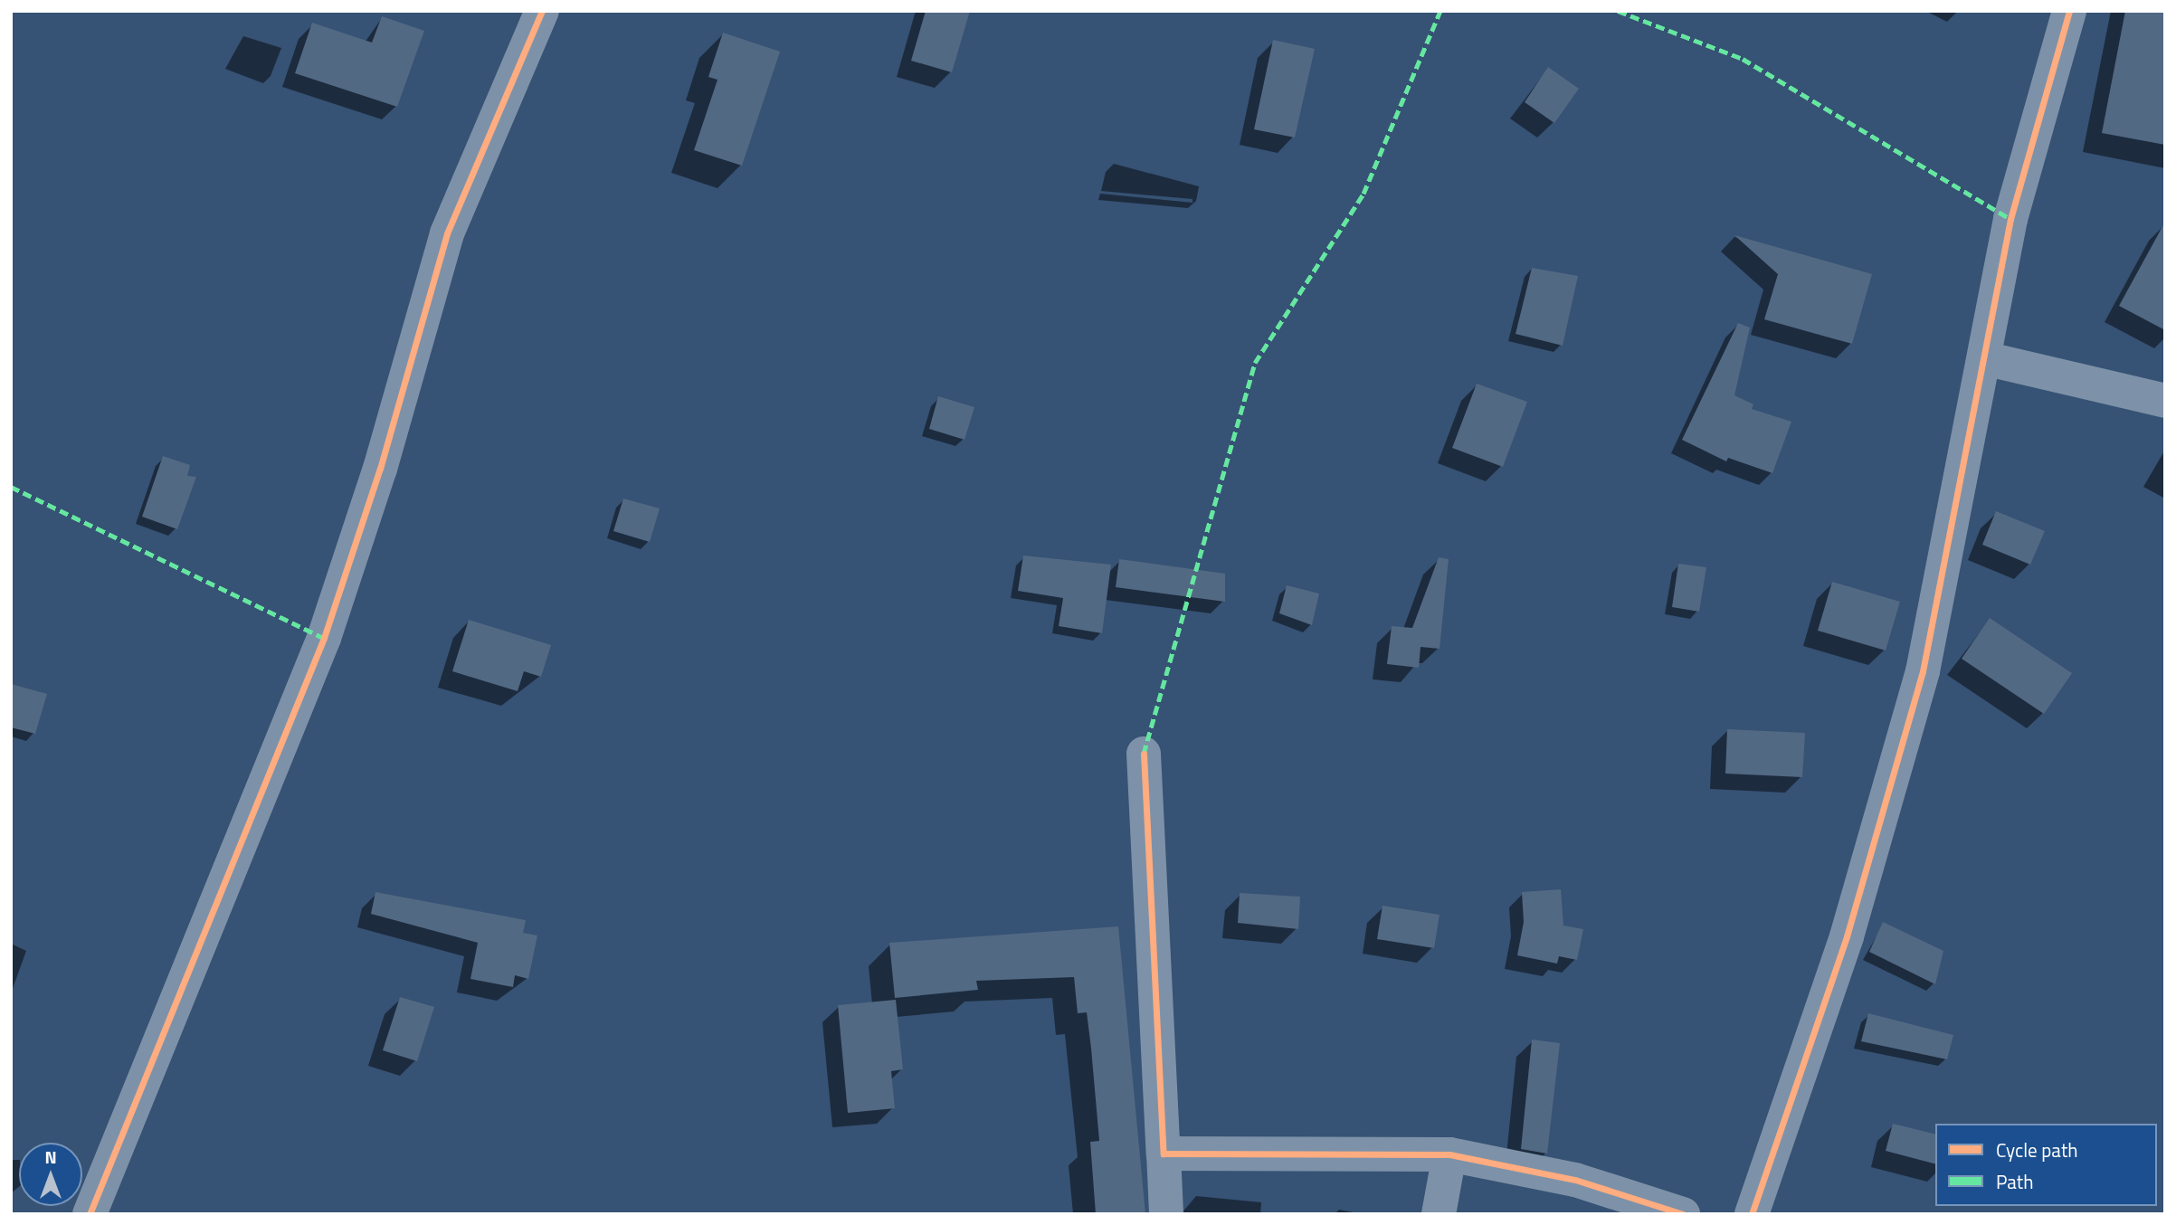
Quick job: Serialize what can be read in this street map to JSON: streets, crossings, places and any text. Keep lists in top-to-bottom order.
{
  "legend": ["Cycle path", "Path"],
  "north": "top"
}
